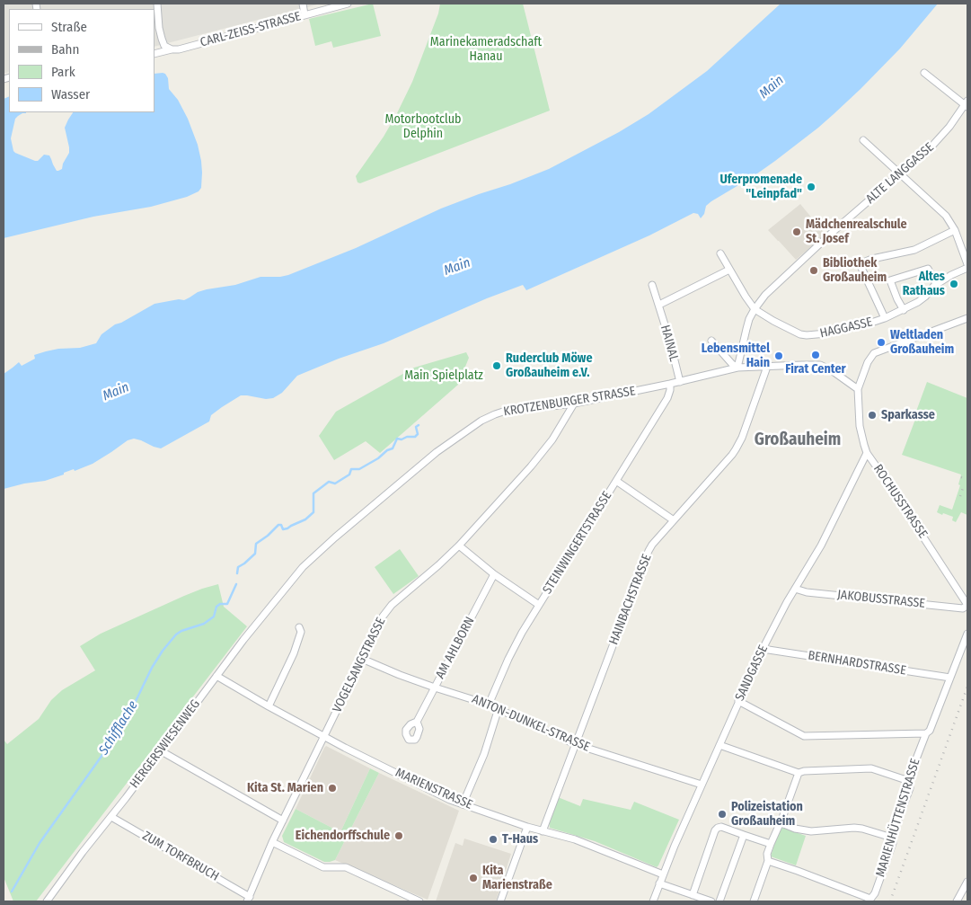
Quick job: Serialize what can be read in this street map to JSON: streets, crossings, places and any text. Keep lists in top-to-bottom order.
{
  "streets": {
    "street": [
      "CARL-ZEISS-STRASSE",
      "ALTE LANGGASSE",
      "HAGGASSE",
      "HAINAL",
      "KROTZENBURGER STRASSE",
      "ROCHUSSTRASSE",
      "STEINWINGERTSTRASSE",
      "HAINBACHSTRASSE",
      "JAKOBUSSTRASSE",
      "AM AHLBORN",
      "BERNHARDSTRASSE",
      "VOGELSANGSTRASSE",
      "SANDGASSE",
      "ANTON-DUNKEL-STRASSE",
      "HERGERSWIESENWEG",
      "MARIENSTRASSE",
      "MARIENHÜTTENSTRASSE",
      "ZUM TORFBRUCH"
    ]
  },
  "crossings": [
    ["ALTE LANGGASSE", "HAGGASSE"],
    ["ALTE LANGGASSE", "KROTZENBURGER STRASSE"],
    ["HAINAL", "KROTZENBURGER STRASSE"],
    ["KROTZENBURGER STRASSE", "ROCHUSSTRASSE"],
    ["KROTZENBURGER STRASSE", "STEINWINGERTSTRASSE"],
    ["KROTZENBURGER STRASSE", "HAINBACHSTRASSE"],
    ["KROTZENBURGER STRASSE", "VOGELSANGSTRASSE"],
    ["KROTZENBURGER STRASSE", "HERGERSWIESENWEG"],
    ["ROCHUSSTRASSE", "JAKOBUSSTRASSE"],
    ["ROCHUSSTRASSE", "SANDGASSE"],
    ["STEINWINGERTSTRASSE", "ANTON-DUNKEL-STRASSE"],
    ["HAINBACHSTRASSE", "ANTON-DUNKEL-STRASSE"],
    ["HAINBACHSTRASSE", "MARIENSTRASSE"],
    ["JAKOBUSSTRASSE", "SANDGASSE"],
    ["AM AHLBORN", "ANTON-DUNKEL-STRASSE"],
    ["BERNHARDSTRASSE", "SANDGASSE"],
    ["BERNHARDSTRASSE", "MARIENHÜTTENSTRASSE"],
    ["VOGELSANGSTRASSE", "ANTON-DUNKEL-STRASSE"],
    ["VOGELSANGSTRASSE", "MARIENSTRASSE"],
    ["VOGELSANGSTRASSE", "ZUM TORFBRUCH"],
    ["SANDGASSE", "ANTON-DUNKEL-STRASSE"],
    ["SANDGASSE", "MARIENSTRASSE"],
    ["HERGERSWIESENWEG", "MARIENSTRASSE"],
    ["HERGERSWIESENWEG", "ZUM TORFBRUCH"]
  ],
  "districts": ["Großauheim"],
  "water": ["Main", "Schifflache"],
  "parks": ["Marinekameradschaft Hanau", "Motorbootclub Delphin", "Main Spielplatz"],
  "places": [
    "Uferpromenade \"Leinpfad\"",
    "Mädchenrealschule St. Josef",
    "Bibliothek Großauheim",
    "Altes Rathaus",
    "Weltladen Großauheim",
    "Firat Center",
    "Lebensmittel Hain",
    "Ruderclub Möwe Großauheim e.V.",
    "Sparkasse",
    "Kita St. Marien",
    "Polizeistation Großauheim",
    "Eichendorffschule",
    "T-Haus",
    "Kita Marienstraße"
  ],
  "legend": [
    "Straße",
    "Bahn",
    "Park",
    "Wasser"
  ]
}
